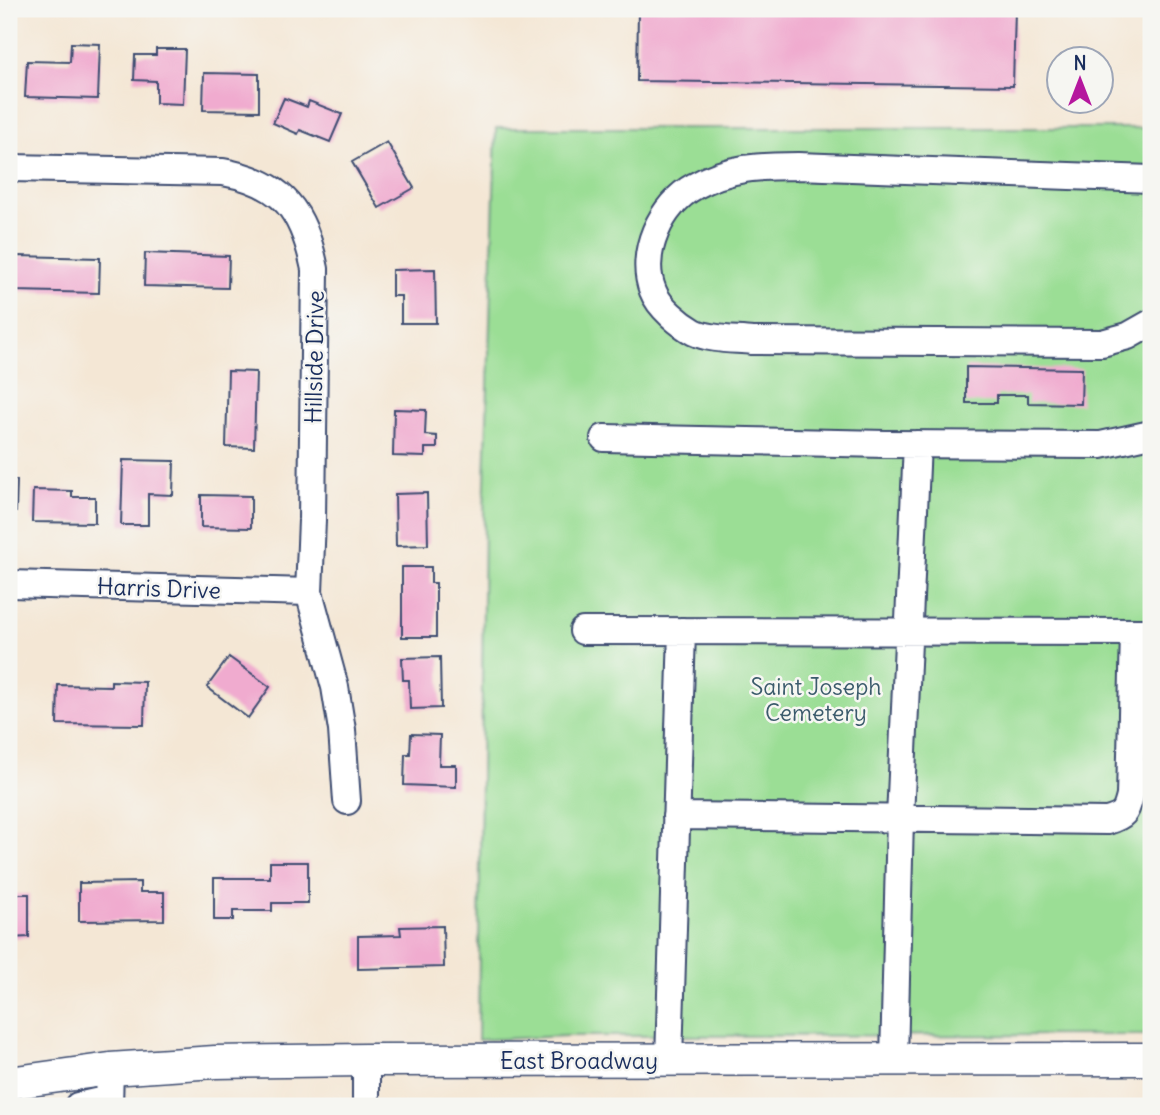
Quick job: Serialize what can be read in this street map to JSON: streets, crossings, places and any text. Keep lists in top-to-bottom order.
{
  "streets": {
    "main road": ["East Broadway"],
    "street": ["Hillside Drive", "Harris Drive"]
  },
  "crossings": [
    ["Hillside Drive", "Harris Drive"]
  ],
  "parks": ["Saint Joseph Cemetery"],
  "north": "top"
}
